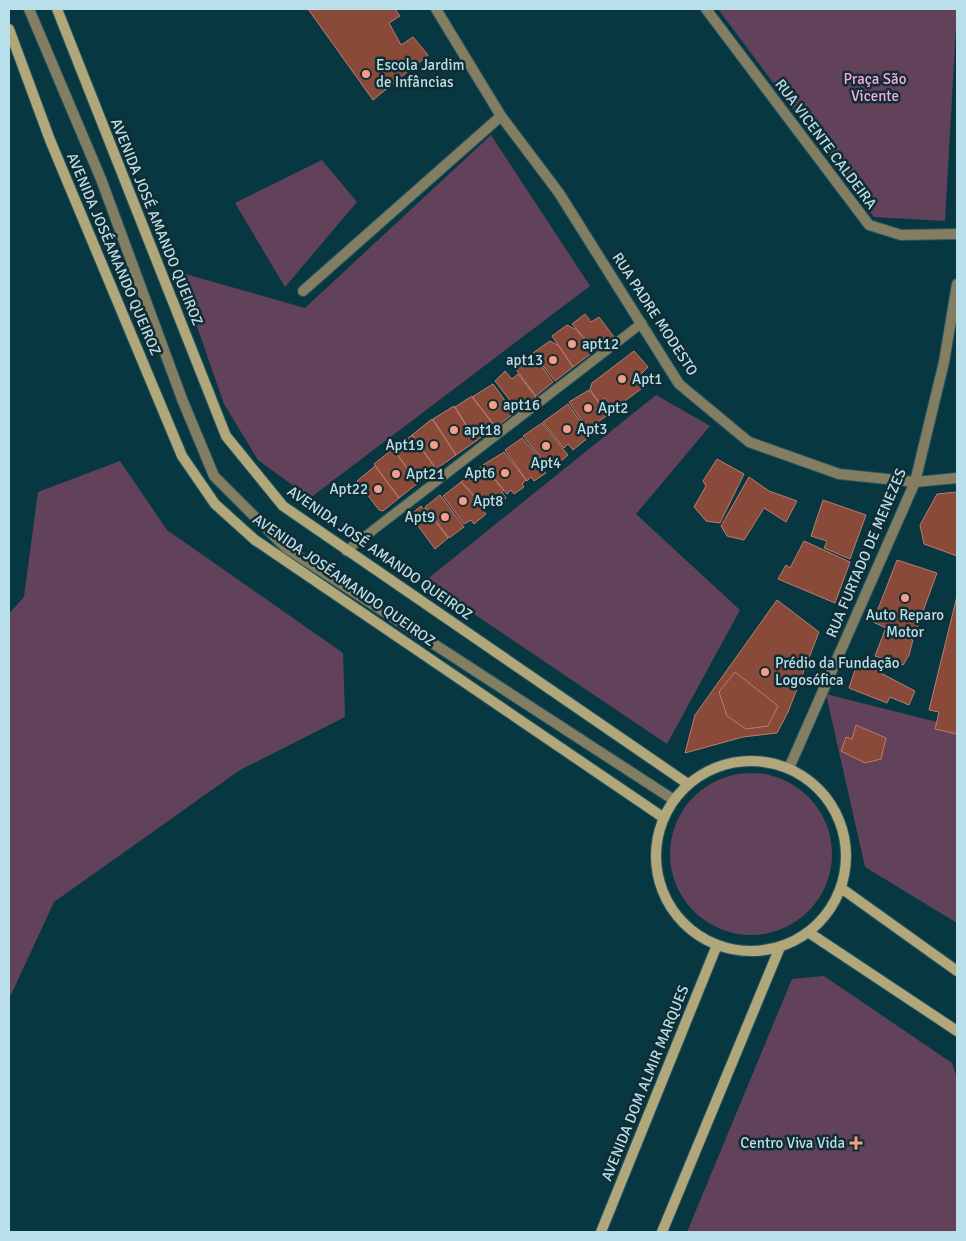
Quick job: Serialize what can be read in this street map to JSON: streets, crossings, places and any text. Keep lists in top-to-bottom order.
{
  "streets": {
    "main road": ["AVENIDA JOSÉ AMANDO QUEIROZ", "AVENIDA JOSÉAMANDO QUEIROZ", "AVENIDA DOM ALMIR MARQUES"],
    "street": ["RUA VICENTE CALDEIRA", "RUA PADRE MODESTO", "RUA FURTADO DE MENEZES"]
  },
  "crossings": [
    ["RUA PADRE MODESTO", "RUA FURTADO DE MENEZES"]
  ],
  "parks": ["Praça São Vicente"],
  "places": {
    "other": [
      "Escola Jardim de Infâncias",
      "apt12",
      "apt13",
      "Apt1",
      "apt16",
      "Apt2",
      "Apt3",
      "apt18",
      "Apt19",
      "Apt4",
      "Apt6",
      "Apt21",
      "Apt22",
      "Apt8",
      "Apt9",
      "Auto Reparo Motor",
      "Prédio da Fundação Logosófica"
    ],
    "health": ["Centro Viva Vida"]
  }
}
